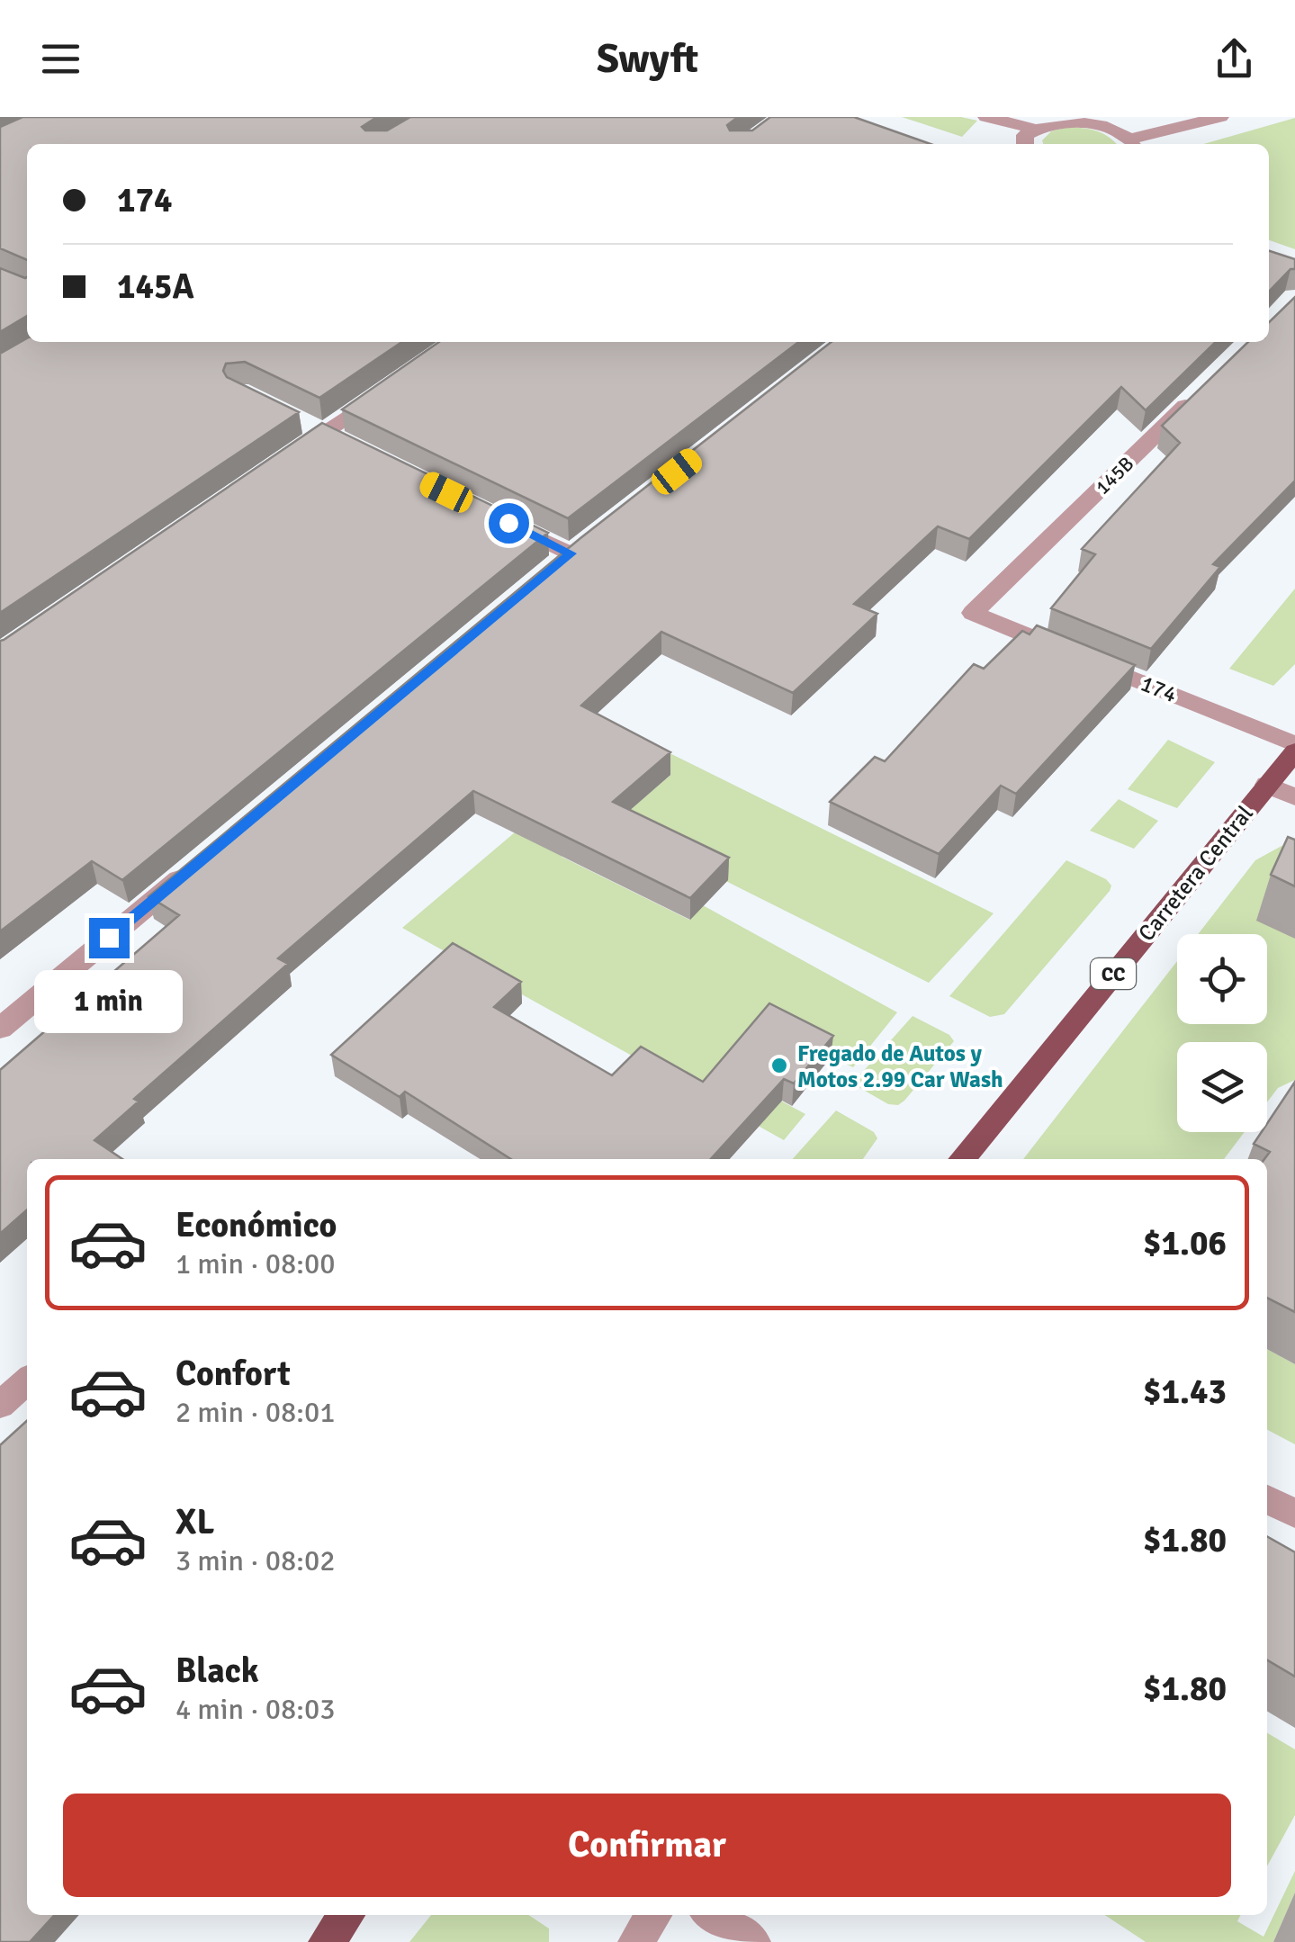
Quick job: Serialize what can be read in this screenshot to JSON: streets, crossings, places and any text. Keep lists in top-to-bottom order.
{
  "streets": {
    "main road": ["Carretera Central", "CC"],
    "street": ["145B", "174"]
  },
  "crossings": [
    ["145B", "174"]
  ],
  "places": ["Fregado de Autos y Motos 2.99 Car Wash"],
  "page": {
    "header": "Swyft",
    "banner": ["174", "145A"],
    "bubble": "1 min",
    "list": [
      {
        "name": "Económico",
        "note": "1 min · 08:00",
        "value": "$1.06"
      },
      {
        "name": "Confort",
        "note": "2 min · 08:01",
        "value": "$1.43"
      },
      {
        "name": "XL",
        "note": "3 min · 08:02",
        "value": "$1.80"
      },
      {
        "name": "Black",
        "note": "4 min · 08:03",
        "value": "$1.80"
      }
    ],
    "buttons": "Confirmar"
  }
}
